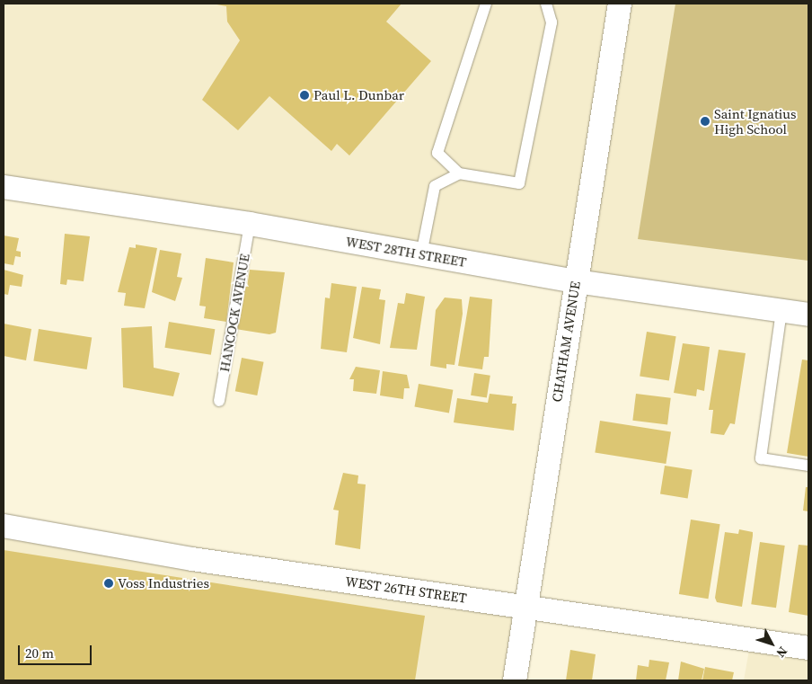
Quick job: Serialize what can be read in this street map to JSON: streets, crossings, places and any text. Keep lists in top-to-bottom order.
{
  "streets": {
    "street": ["WEST 28TH STREET", "CHATHAM AVENUE", "WEST 26TH STREET"],
    "lane": ["HANCOCK AVENUE"]
  },
  "crossings": [
    ["WEST 28TH STREET", "HANCOCK AVENUE"],
    ["WEST 28TH STREET", "CHATHAM AVENUE"],
    ["CHATHAM AVENUE", "WEST 26TH STREET"]
  ],
  "places": ["Paul L. Dunbar", "Saint Ignatius High School", "Voss Industries"],
  "scale_bar": "20 m",
  "north": "bottom right"
}
